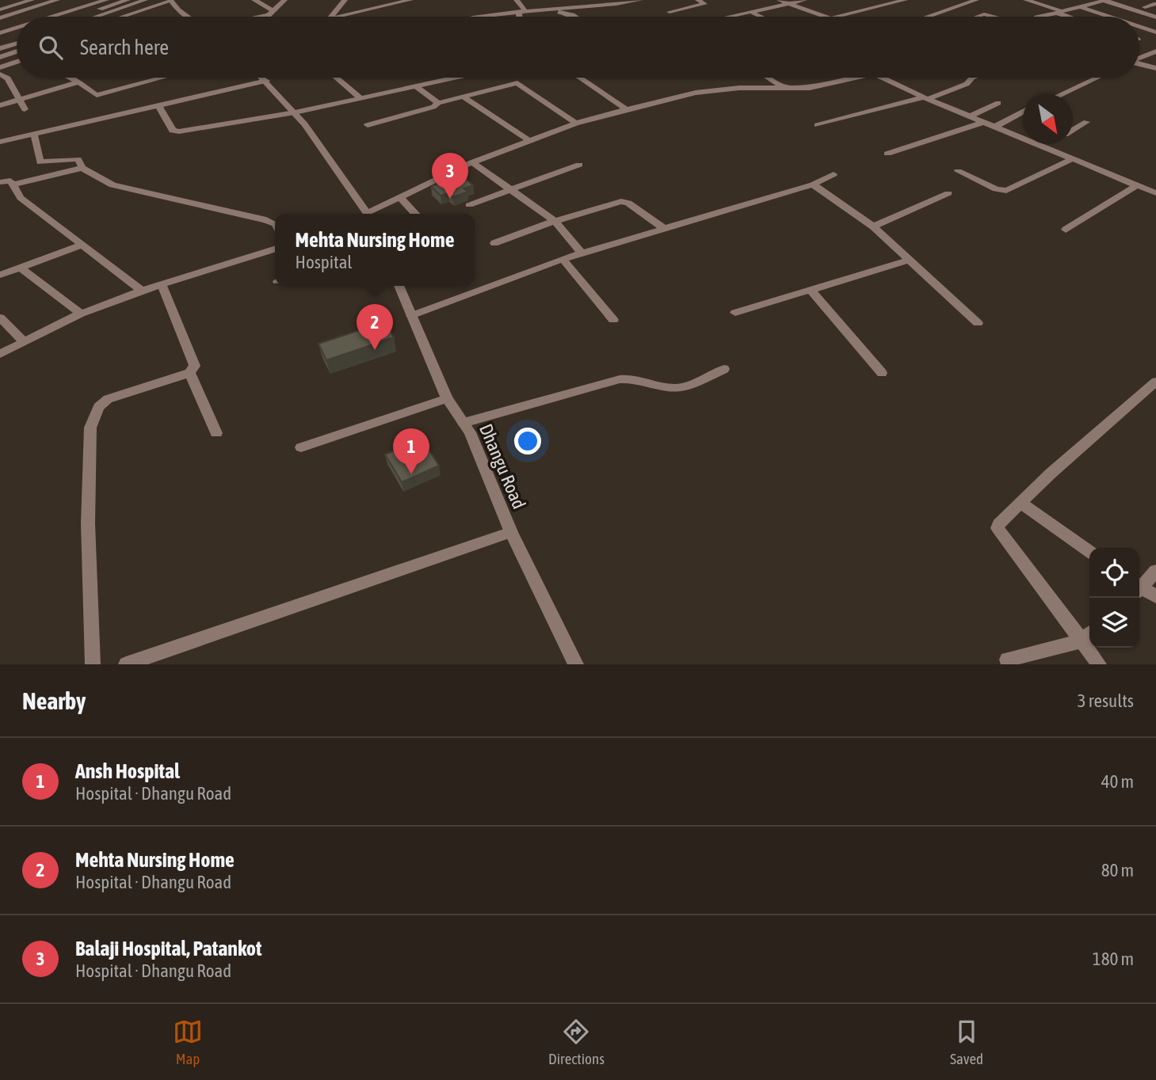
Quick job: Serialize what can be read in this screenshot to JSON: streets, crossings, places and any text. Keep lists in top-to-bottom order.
{
  "streets": {
    "street": ["Dhangu Road"]
  },
  "north": "bottom right",
  "page": {
    "search": "Search here",
    "pins": ["3", "2", "1"],
    "popup": ["Mehta Nursing Home", "Hospital"],
    "heading": ["Nearby", "3 results"],
    "list": [
      {
        "mark": "1",
        "name": "Ansh Hospital",
        "note": "Hospital · Dhangu Road",
        "value": "40 m"
      },
      {
        "mark": "2",
        "name": "Mehta Nursing Home",
        "note": "Hospital · Dhangu Road",
        "value": "80 m"
      },
      {
        "mark": "3",
        "name": "Balaji Hospital, Patankot",
        "note": "Hospital · Dhangu Road",
        "value": "180 m"
      }
    ],
    "nav": ["Map", "Directions", "Saved"]
  }
}
